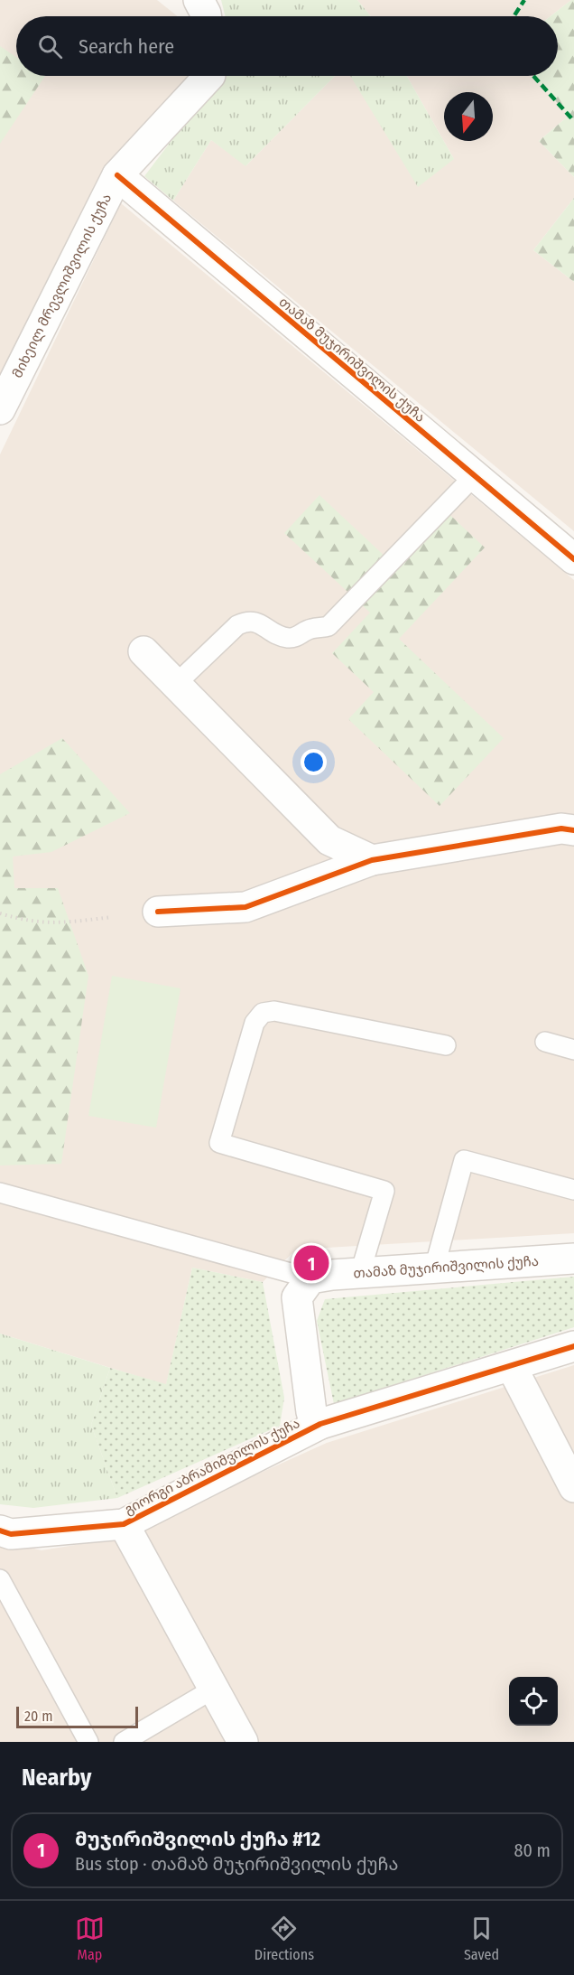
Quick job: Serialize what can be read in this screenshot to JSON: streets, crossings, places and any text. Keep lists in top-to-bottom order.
{
  "streets": {
    "street": ["მიხეილ მრევლიშვილის ქუჩა", "თამაზ მუჯირიშვილის ქუჩა", "გიორგი აბრამიშვილის ქუჩა"]
  },
  "crossings": [
    ["მიხეილ მრევლიშვილის ქუჩა", "თამაზ მუჯირიშვილის ქუჩა"]
  ],
  "scale_bar": "20 m",
  "north": "bottom",
  "page": {
    "search": "Search here",
    "pins": "1",
    "scale": "20 m",
    "heading": "Nearby",
    "list": [
      {
        "mark": "1",
        "name": "მუჯირიშვილის ქუჩა #12",
        "note": "Bus stop · თამაზ მუჯირიშვილის ქუჩა",
        "value": "80 m"
      }
    ],
    "nav": ["Map", "Directions", "Saved"]
  }
}
